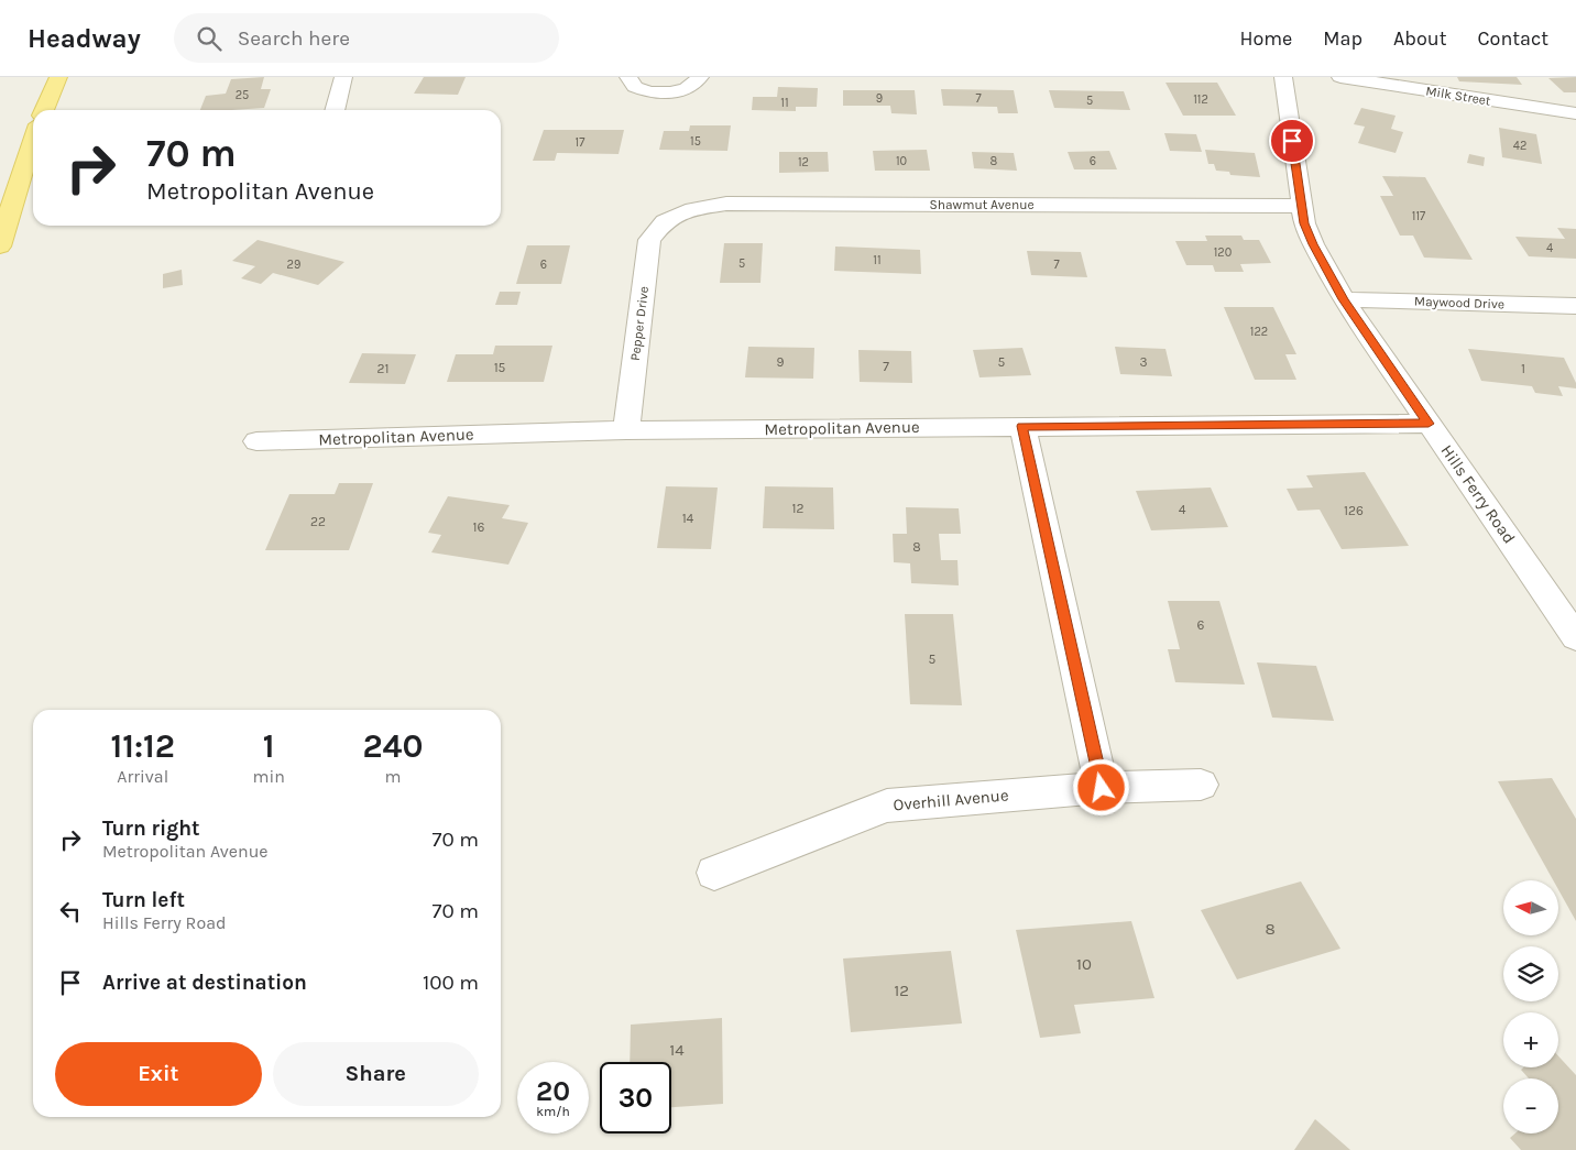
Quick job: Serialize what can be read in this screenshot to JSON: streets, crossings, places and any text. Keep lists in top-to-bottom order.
{
  "streets": {
    "street": [
      "Milk Street",
      "Shawmut Avenue",
      "Maywood Drive",
      "Pepper Drive",
      "Metropolitan Avenue",
      "Hills Ferry Road",
      "Overhill Avenue"
    ]
  },
  "crossings": [
    ["Shawmut Avenue", "Pepper Drive"],
    ["Shawmut Avenue", "Hills Ferry Road"],
    ["Maywood Drive", "Hills Ferry Road"],
    ["Pepper Drive", "Metropolitan Avenue"],
    ["Metropolitan Avenue", "Hills Ferry Road"]
  ],
  "house_numbers": [
    "25",
    "9",
    "7",
    "112",
    "5",
    "11",
    "15",
    "17",
    "42",
    "10",
    "8",
    "6",
    "12",
    "117",
    "4",
    "120",
    "11",
    "5",
    "29",
    "6",
    "7",
    "122",
    "9",
    "5",
    "3",
    "7",
    "15",
    "21",
    "1",
    "12",
    "4",
    "126",
    "14",
    "22",
    "16",
    "8",
    "6",
    "5",
    "8",
    "10",
    "12",
    "14"
  ],
  "north": "left",
  "page": {
    "header": "Headway",
    "search": "Search here",
    "nav": [
      "Home",
      "Map",
      "About",
      "Contact"
    ],
    "turn": ["70 m", "Metropolitan Avenue"],
    "eta": [
      "11:12",
      "Arrival",
      "1",
      "min",
      "240",
      "m"
    ],
    "list": [
      {
        "name": "Turn right",
        "note": "Metropolitan Avenue",
        "value": "70 m"
      },
      {
        "name": "Turn left",
        "note": "Hills Ferry Road",
        "value": "70 m"
      },
      {
        "name": "Arrive at destination",
        "value": "100 m"
      }
    ],
    "map_buttons": ["+", "−"],
    "buttons": ["Exit", "Share"],
    "speed": "20 km/h",
    "limit": "30"
  }
}
